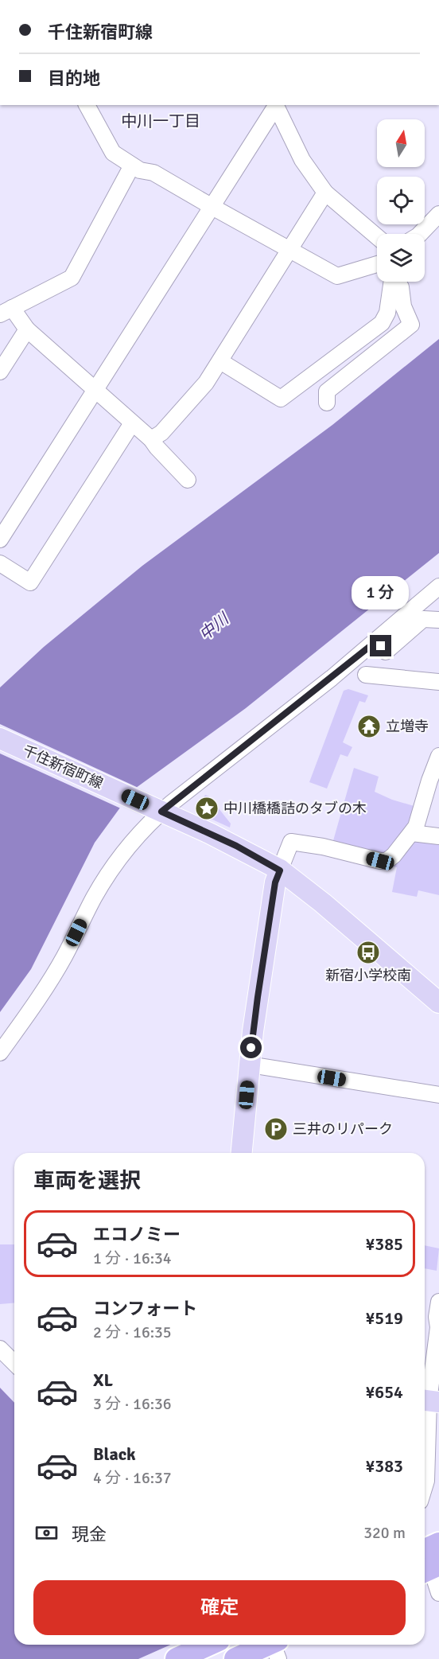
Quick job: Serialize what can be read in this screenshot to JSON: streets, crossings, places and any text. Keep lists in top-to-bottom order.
{
  "streets": {
    "main road": ["千住新宿町線"]
  },
  "districts": ["中川一丁目"],
  "water": ["中川"],
  "places": {
    "temple": ["立増寺"],
    "place": ["中川橋橋詰のタブの木"],
    "bus stop": ["新宿小学校南"],
    "parking": ["三井のリパーク"]
  },
  "north": "top",
  "page": {
    "banner": ["千住新宿町線", "目的地"],
    "bubble": "1 分",
    "heading": "車両を選択",
    "list": [
      {
        "name": "エコノミー",
        "note": "1 分 · 16:34",
        "value": "¥385"
      },
      {
        "name": "コンフォート",
        "note": "2 分 · 16:35",
        "value": "¥519"
      },
      {
        "name": "XL",
        "note": "3 分 · 16:36",
        "value": "¥654"
      },
      {
        "name": "Black",
        "note": "4 分 · 16:37",
        "value": "¥383"
      }
    ],
    "pay": ["現金", "320 m"],
    "buttons": "確定"
  }
}
